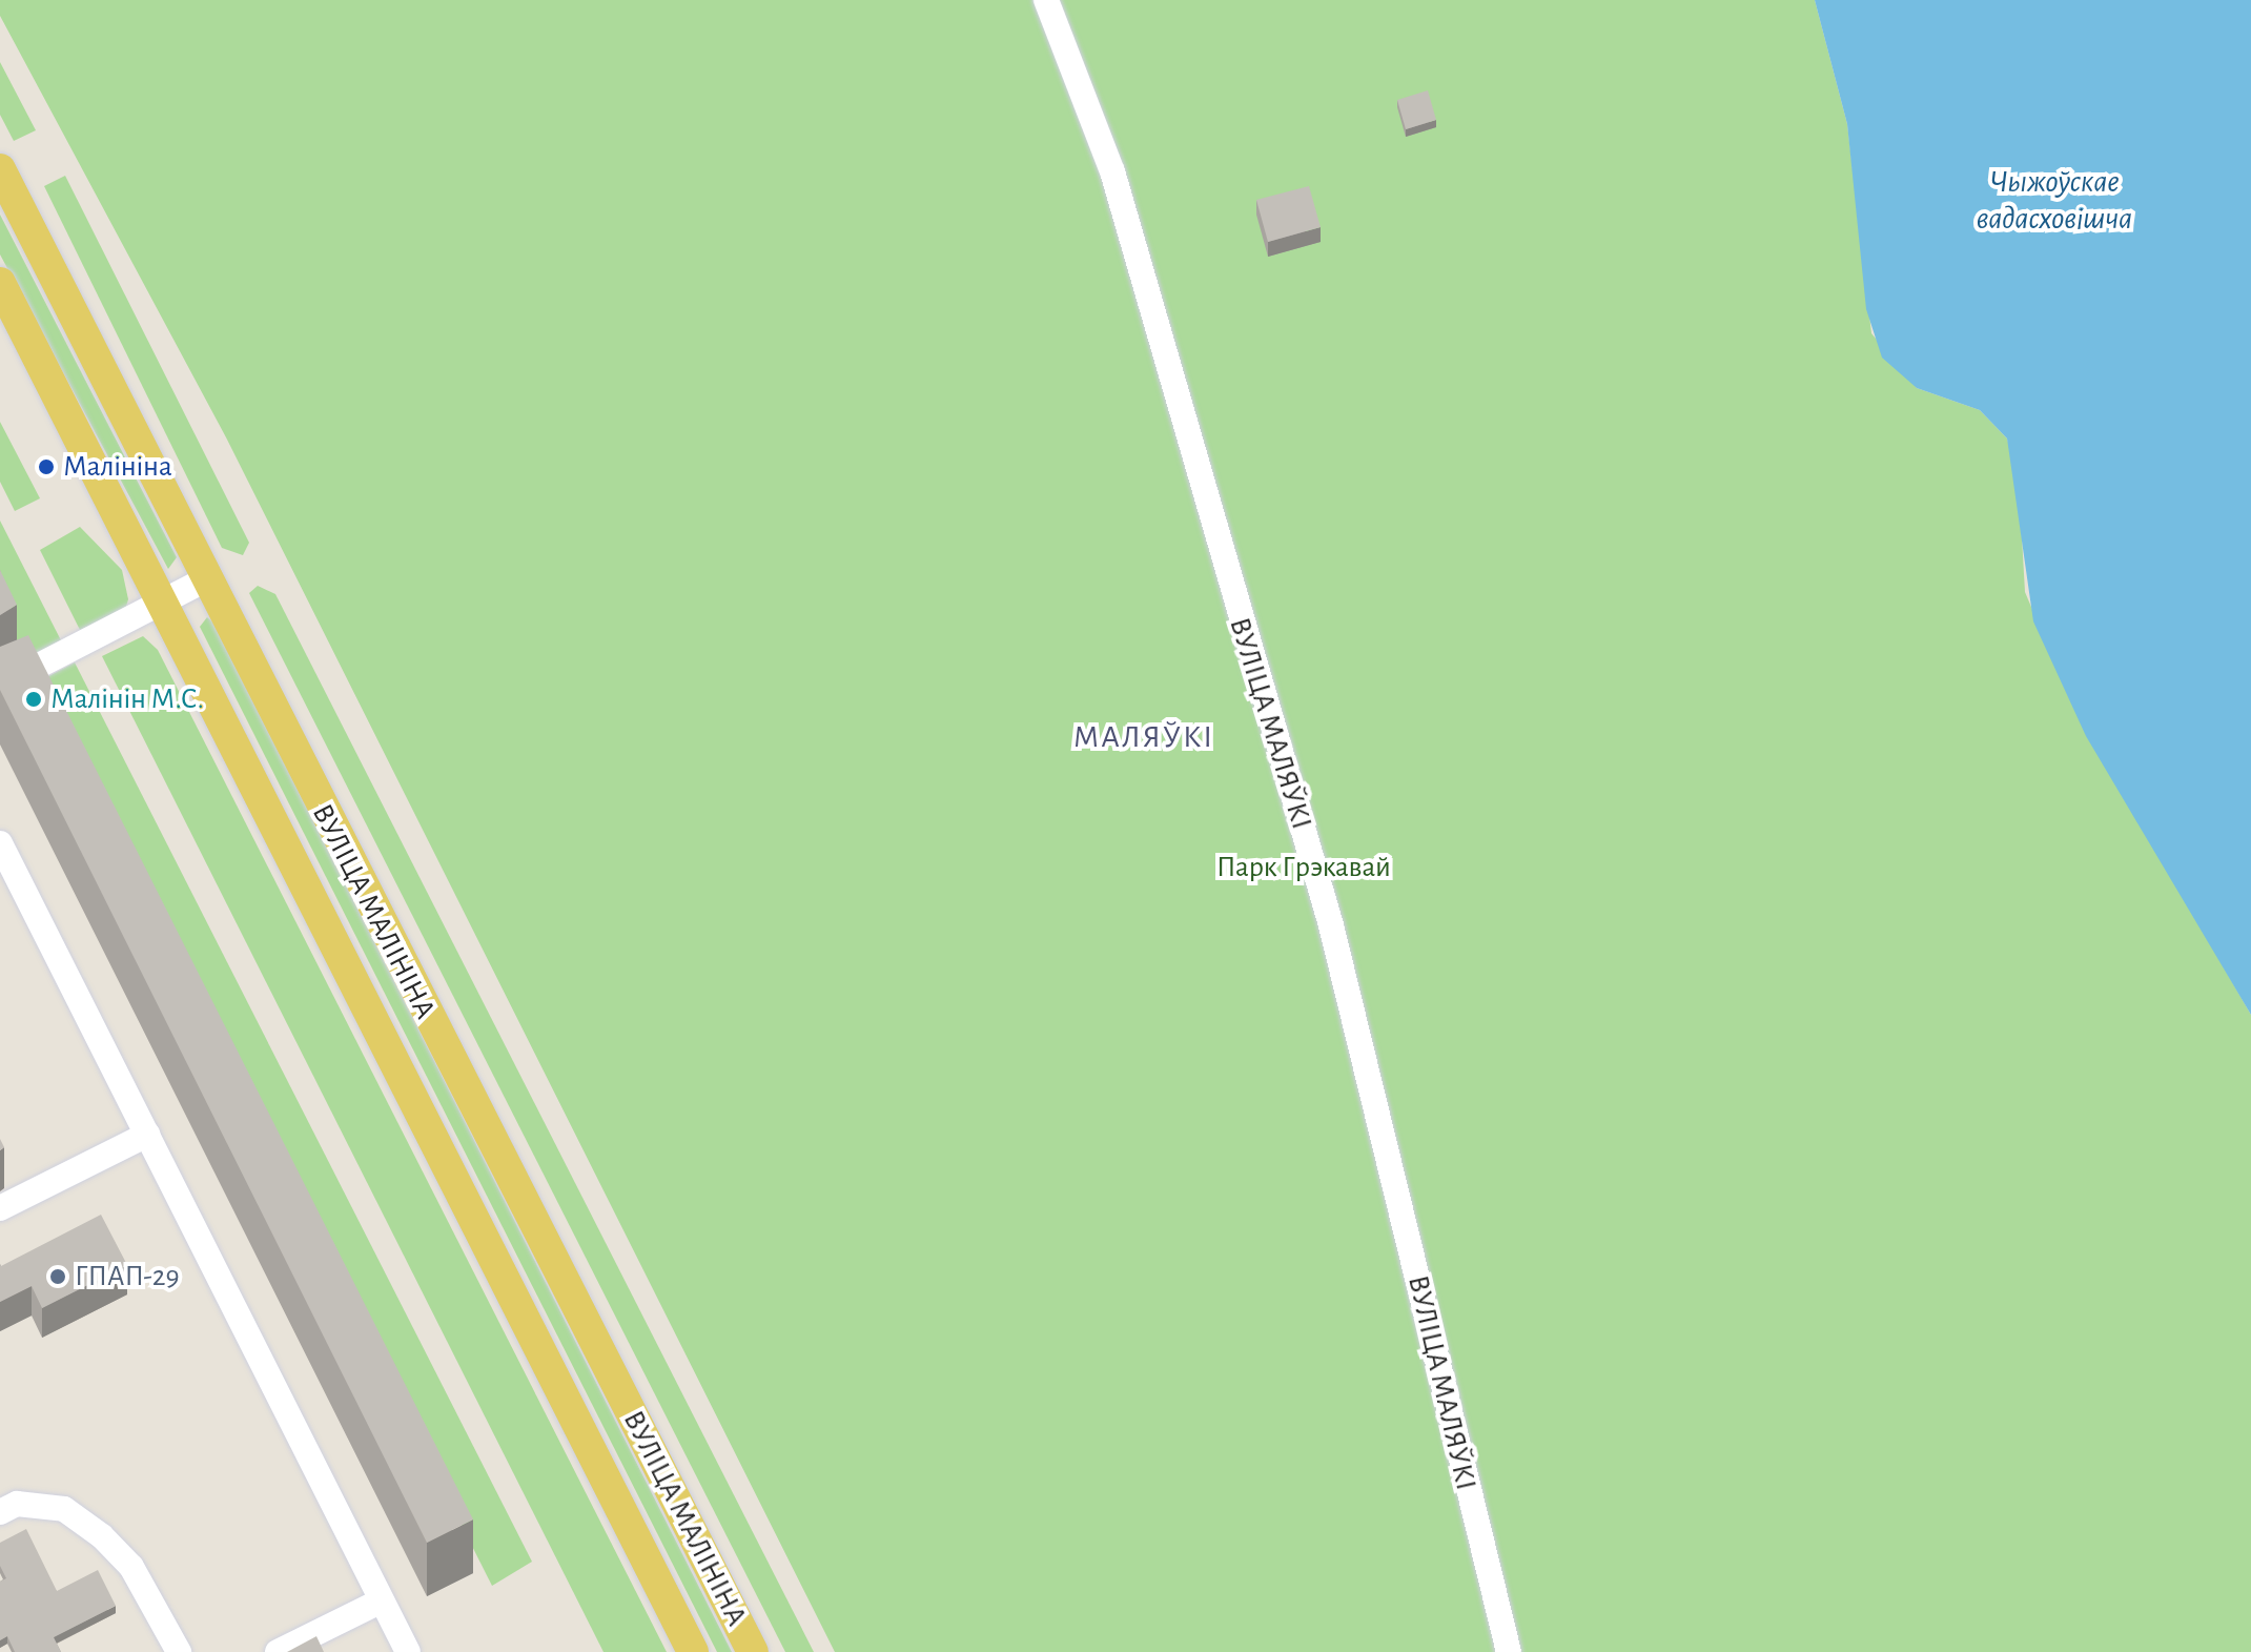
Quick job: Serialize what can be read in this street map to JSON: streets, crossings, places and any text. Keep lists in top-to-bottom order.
{
  "streets": {
    "main road": ["ВУЛІЦА МАЛІНІНА"],
    "street": ["ВУЛІЦА МАЛЯЎКІ"]
  },
  "districts": ["МАЛЯЎКІ"],
  "water": ["Чыжоўскае вадасховішча"],
  "parks": ["Парк Грэкавай"],
  "places": ["Малініна", "Малінін М.С.", "ГПАП-29"]
}
